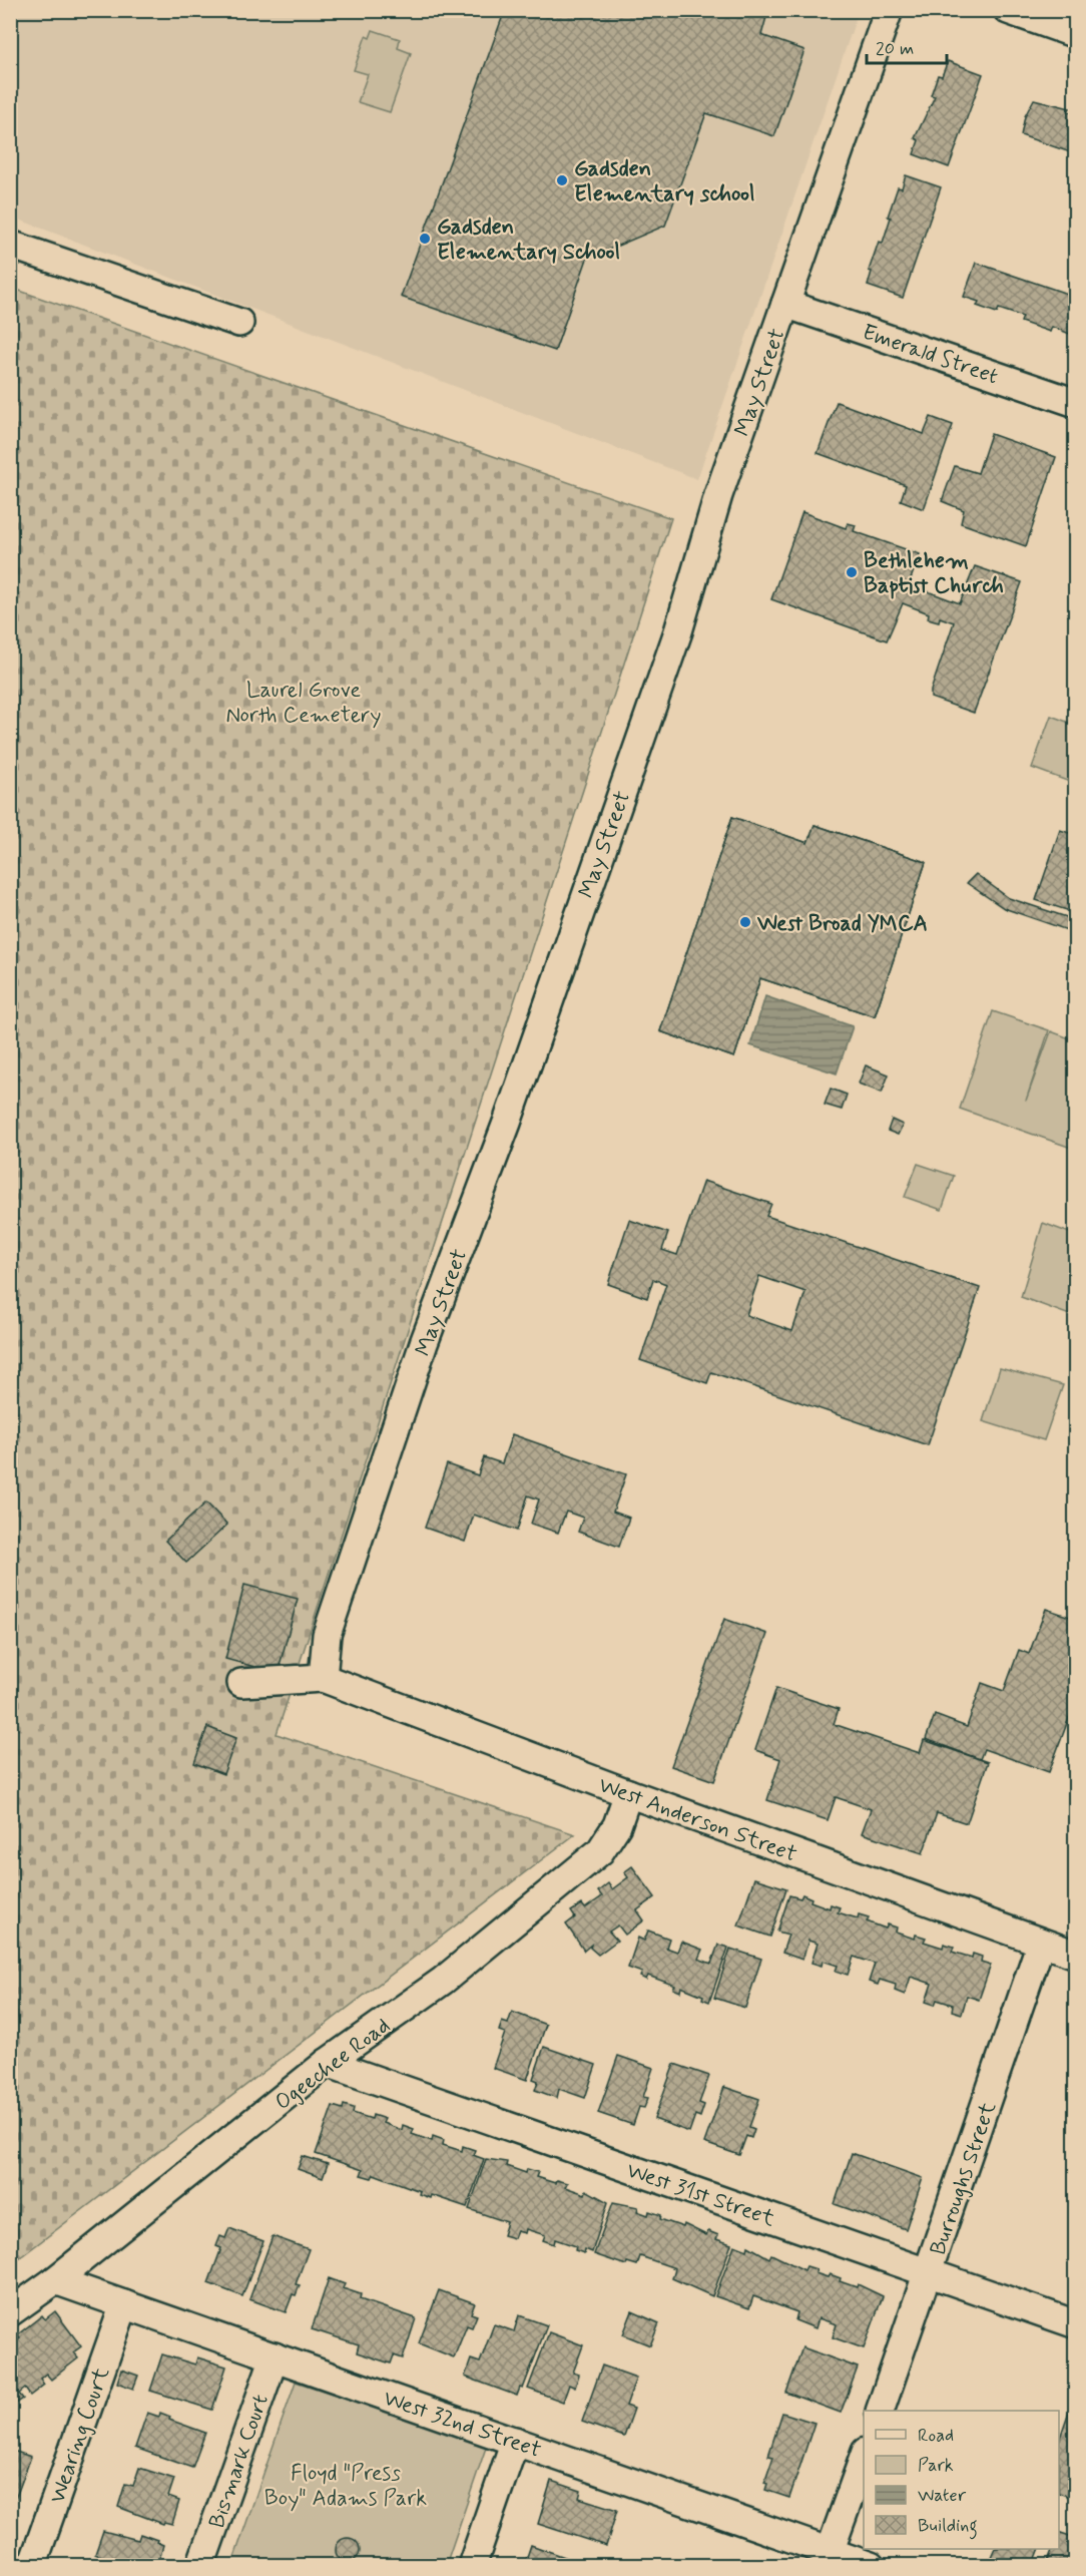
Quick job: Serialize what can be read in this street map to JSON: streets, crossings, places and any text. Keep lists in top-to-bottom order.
{
  "streets": {
    "street": [
      "Emerald Street",
      "May Street",
      "West Anderson Street",
      "Ogeechee Road",
      "Burroughs Street",
      "West 31st Street",
      "West 32nd Street",
      "Wearing Court",
      "Bismark Court"
    ]
  },
  "crossings": [
    ["Emerald Street", "May Street"],
    ["May Street", "West Anderson Street"],
    ["West Anderson Street", "Ogeechee Road"],
    ["West Anderson Street", "Burroughs Street"],
    ["Ogeechee Road", "West 31st Street"],
    ["Ogeechee Road", "West 32nd Street"],
    ["Burroughs Street", "West 31st Street"],
    ["West 32nd Street", "Wearing Court"],
    ["West 32nd Street", "Bismark Court"]
  ],
  "parks": ["Laurel Grove North Cemetery", "Floyd \"Press Boy\" Adams Park"],
  "places": [
    "Gadsden Elementary school",
    "Gadsden Elementary School",
    "Bethlehem Baptist Church",
    "West Broad YMCA"
  ],
  "legend": [
    "Road",
    "Park",
    "Water",
    "Building"
  ],
  "scale_bar": "20 m"
}
